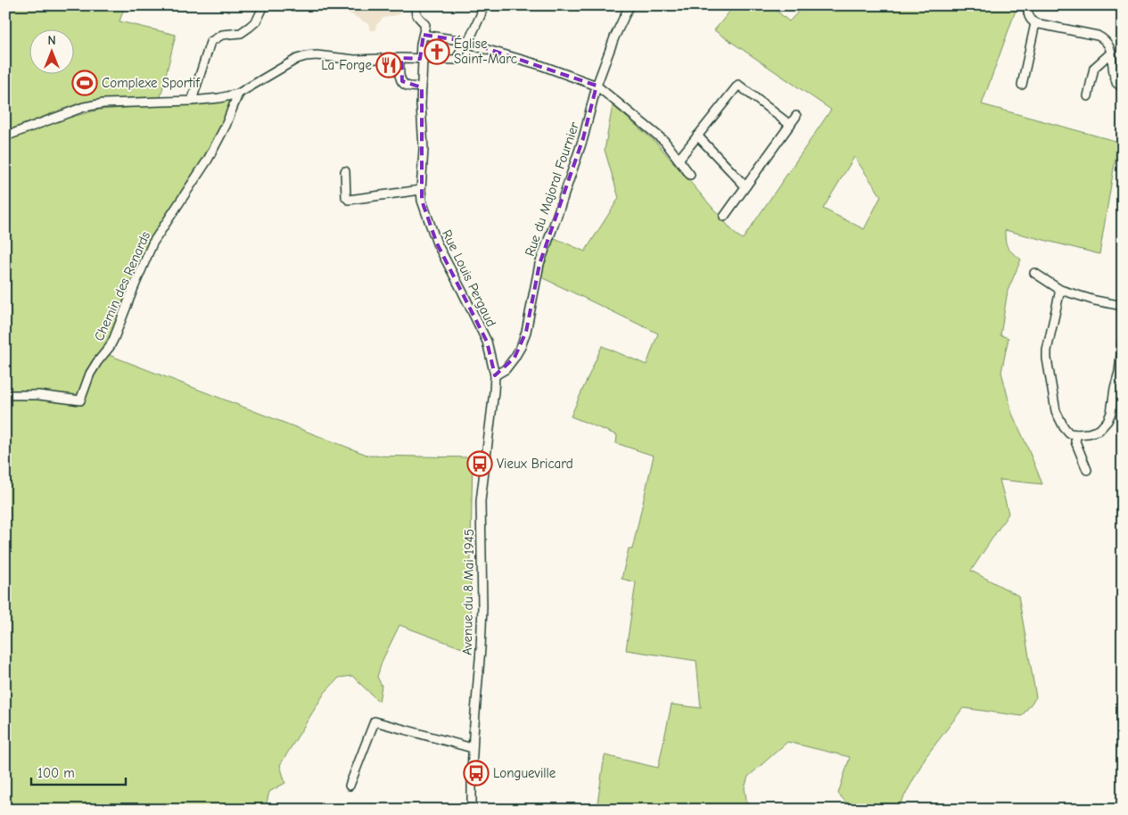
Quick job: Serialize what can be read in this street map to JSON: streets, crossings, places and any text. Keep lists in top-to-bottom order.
{
  "streets": {
    "street": [
      "Rue du Majoral Fournier",
      "Rue Louis Pergaud",
      "Chemin des Renards",
      "Avenue du 8 Mai 1945"
    ]
  },
  "crossings": [
    ["Rue du Majoral Fournier", "Rue Louis Pergaud"],
    ["Rue du Majoral Fournier", "Avenue du 8 Mai 1945"],
    ["Rue Louis Pergaud", "Avenue du 8 Mai 1945"]
  ],
  "places": {
    "church": ["Église Saint-Marc"],
    "restaurant": ["La Forge"],
    "sports": ["Complexe Sportif"],
    "bus stop": ["Vieux Bricard", "Longueville"]
  },
  "scale_bar": "100 m",
  "north": "top"
}
